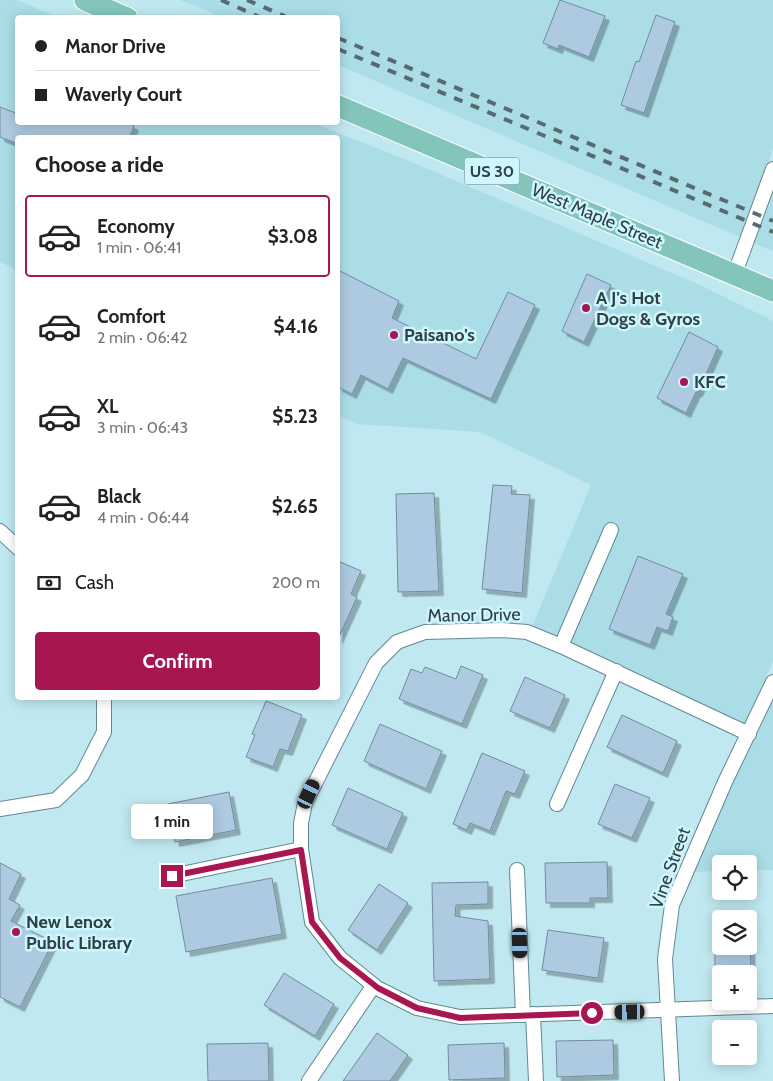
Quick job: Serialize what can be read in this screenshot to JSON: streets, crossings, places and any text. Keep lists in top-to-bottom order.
{
  "streets": {
    "main road": ["US 30", "West Maple Street"],
    "street": ["Manor Drive", "Vine Street"]
  },
  "crossings": [
    ["Manor Drive", "Vine Street"]
  ],
  "places": [
    "A J's Hot Dogs & Gyros",
    "Paisano's",
    "KFC",
    "New Lenox Public Library"
  ],
  "page": {
    "banner": ["Manor Drive", "Waverly Court"],
    "heading": "Choose a ride",
    "list": [
      {
        "name": "Economy",
        "note": "1 min · 06:41",
        "value": "$3.08"
      },
      {
        "name": "Comfort",
        "note": "2 min · 06:42",
        "value": "$4.16"
      },
      {
        "name": "XL",
        "note": "3 min · 06:43",
        "value": "$5.23"
      },
      {
        "name": "Black",
        "note": "4 min · 06:44",
        "value": "$2.65"
      }
    ],
    "pay": ["Cash", "200 m"],
    "buttons": "Confirm",
    "bubble": "1 min",
    "map_buttons": ["+", "−"]
  }
}
